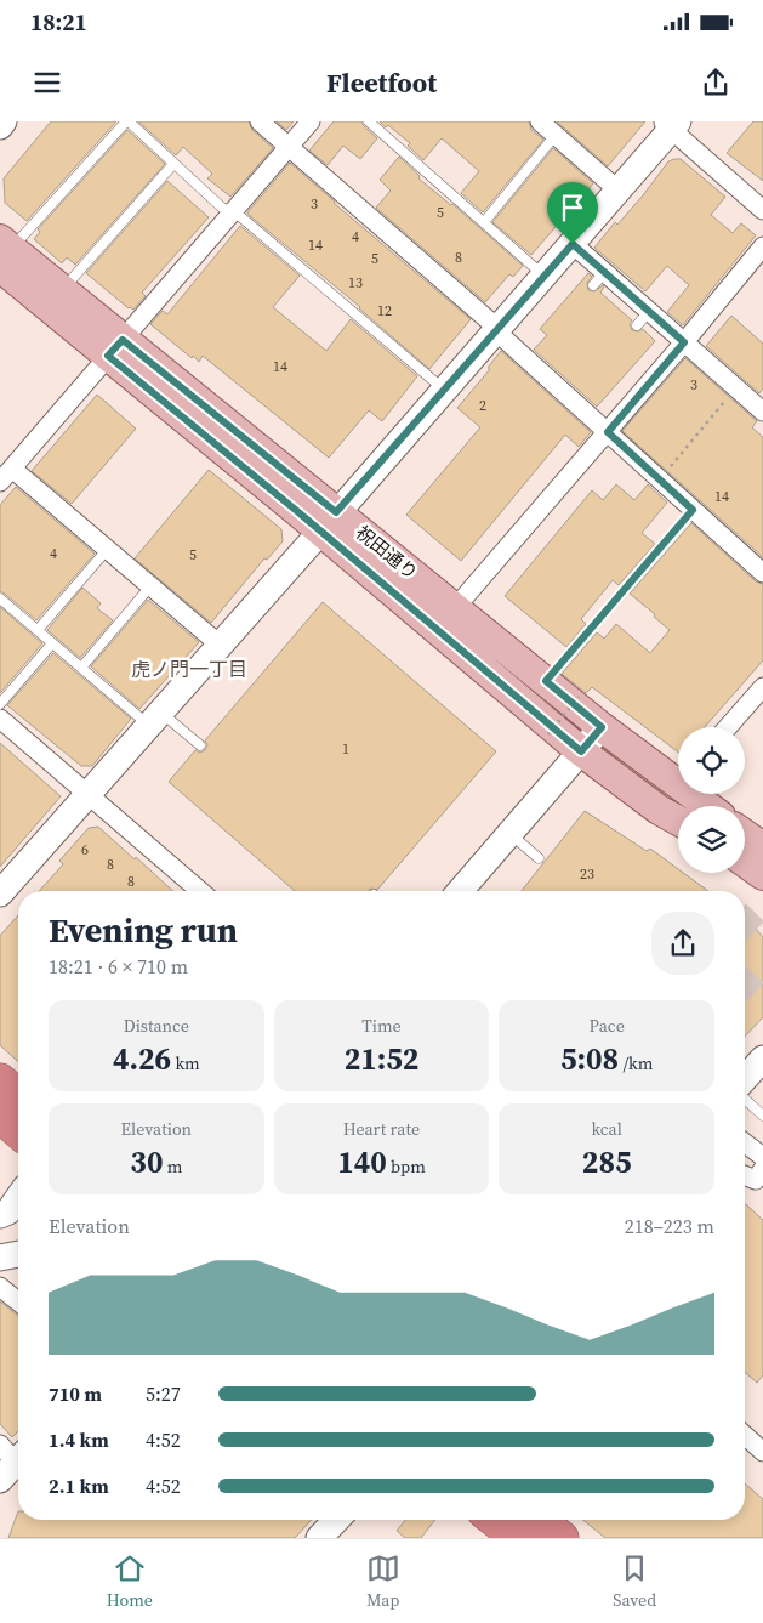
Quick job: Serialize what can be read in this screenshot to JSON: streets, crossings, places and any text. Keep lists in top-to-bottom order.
{
  "streets": {
    "main road": ["祝田通り"]
  },
  "districts": ["虎ノ門一丁目"],
  "house_numbers": [
    "3",
    "5",
    "4",
    "14",
    "8",
    "5",
    "13",
    "12",
    "14",
    "3",
    "2",
    "14",
    "4",
    "5",
    "1",
    "6",
    "8",
    "23",
    "8"
  ],
  "page": {
    "status": "18:21",
    "header": "Fleetfoot",
    "heading": ["Evening run", "18:21 · 6 × 710 m"],
    "stats": [
      ["Distance", "4.26 km"],
      ["Time", "21:52"],
      ["Pace", "5:08 /km"],
      ["Elevation", "30 m"],
      ["Heart rate", "140 bpm"],
      ["kcal", "285"]
    ],
    "chart": ["Elevation", "218–223 m"],
    "list": [
      {
        "name": "710 m",
        "note": "5:27"
      },
      {
        "name": "1.4 km",
        "note": "4:52"
      },
      {
        "name": "2.1 km",
        "note": "4:52"
      }
    ],
    "tabs": ["Home", "Map", "Saved"]
  }
}
